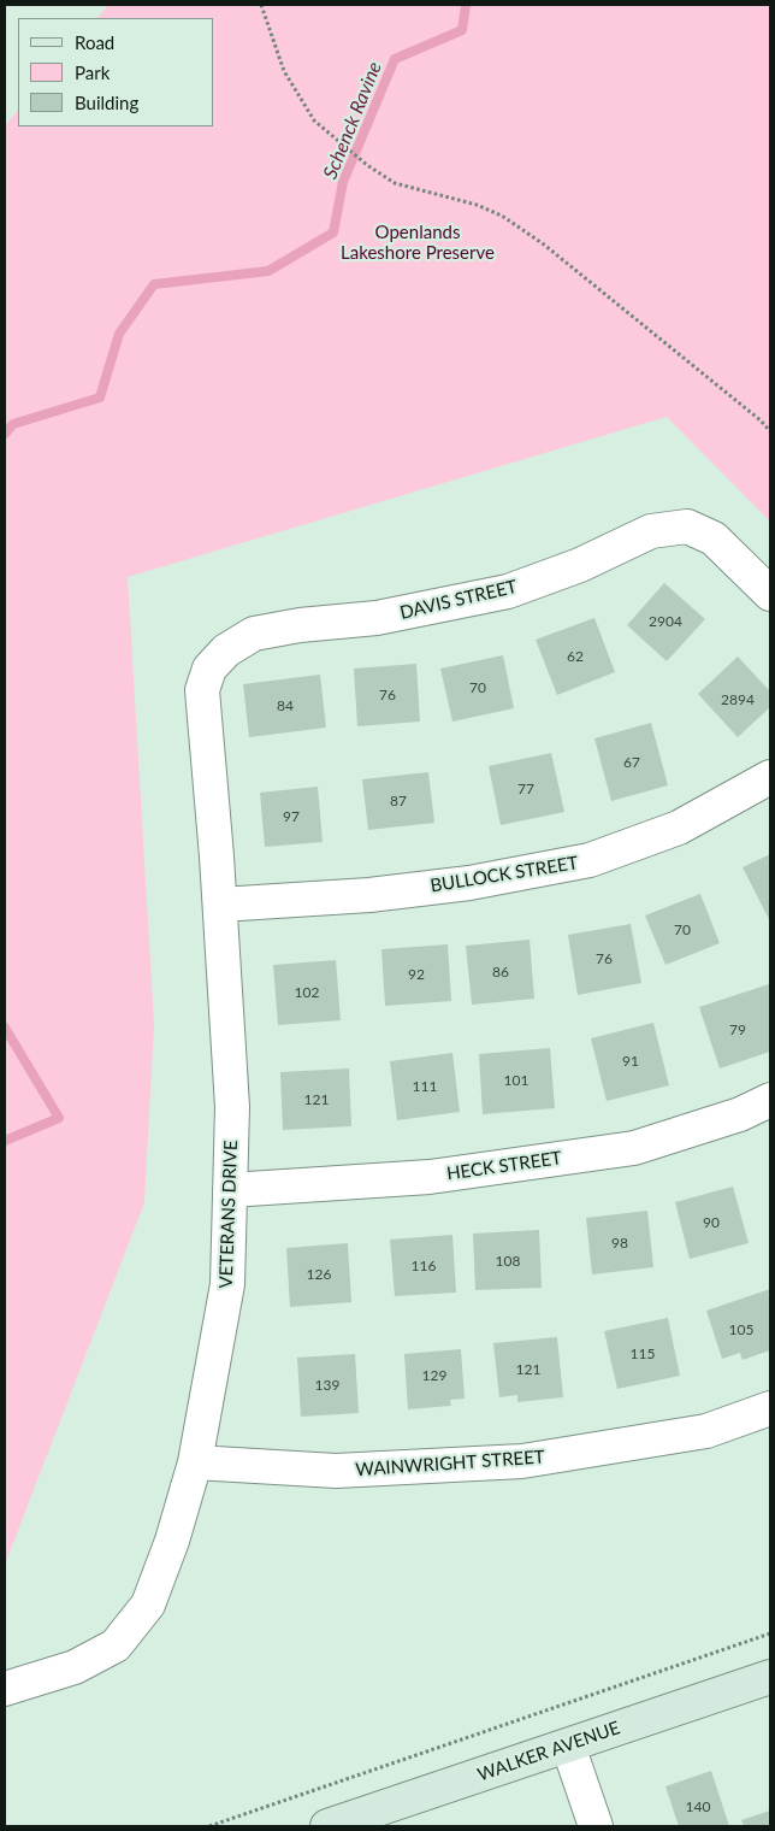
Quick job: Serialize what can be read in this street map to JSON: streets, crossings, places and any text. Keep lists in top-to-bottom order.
{
  "streets": {
    "main road": ["WALKER AVENUE"],
    "street": [
      "DAVIS STREET",
      "BULLOCK STREET",
      "HECK STREET",
      "VETERANS DRIVE",
      "WAINWRIGHT STREET"
    ]
  },
  "crossings": [
    ["DAVIS STREET", "VETERANS DRIVE"],
    ["BULLOCK STREET", "VETERANS DRIVE"],
    ["HECK STREET", "VETERANS DRIVE"],
    ["VETERANS DRIVE", "WAINWRIGHT STREET"]
  ],
  "water": ["Schenck Ravine"],
  "parks": ["Openlands Lakeshore Preserve"],
  "house_numbers": [
    "2904",
    "62",
    "70",
    "76",
    "2894",
    "84",
    "67",
    "77",
    "87",
    "97",
    "70",
    "76",
    "86",
    "92",
    "102",
    "79",
    "91",
    "101",
    "111",
    "121",
    "90",
    "98",
    "108",
    "116",
    "126",
    "105",
    "115",
    "121",
    "129",
    "139",
    "140"
  ],
  "legend": ["Road", "Park", "Building"]
}
